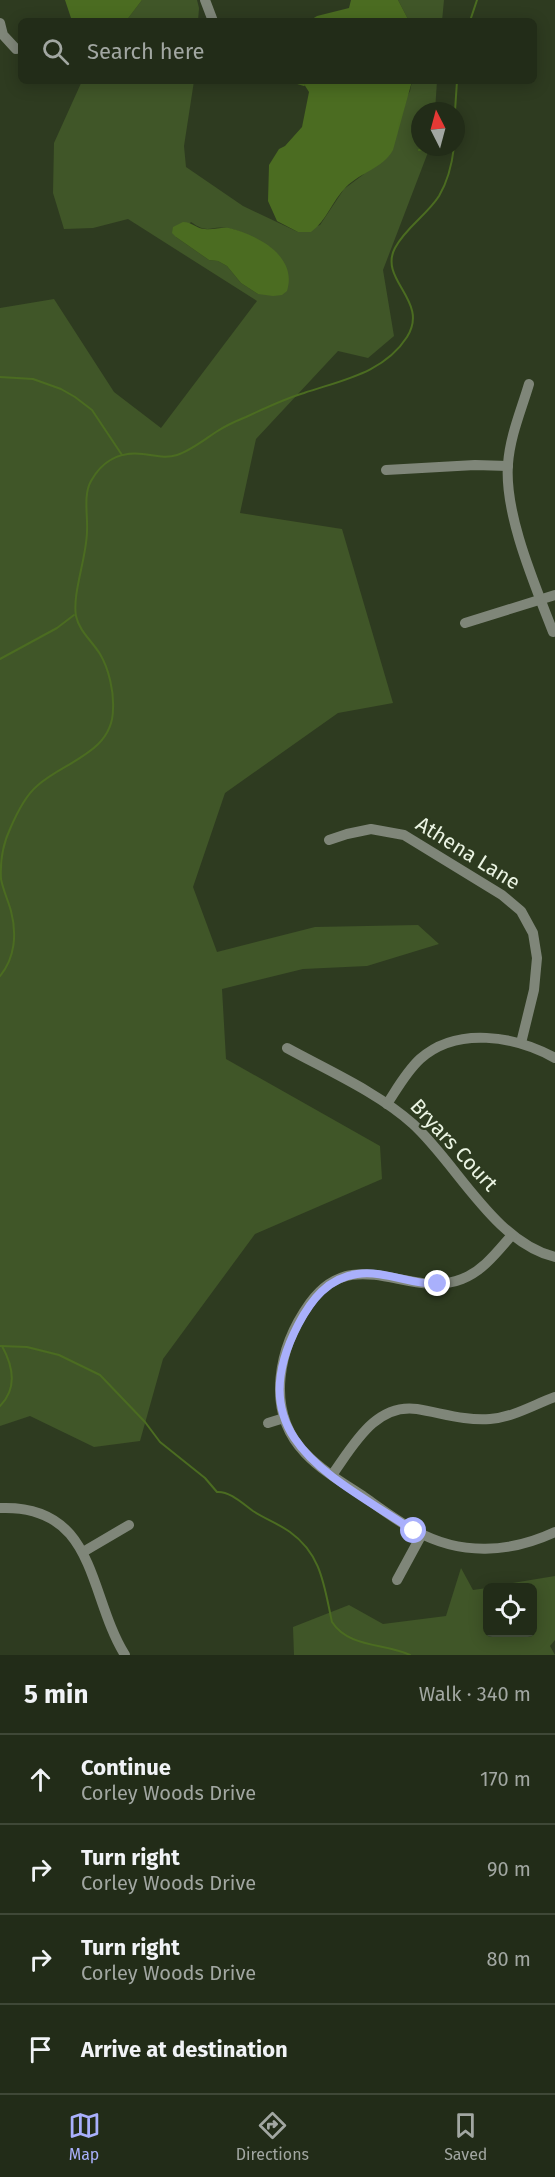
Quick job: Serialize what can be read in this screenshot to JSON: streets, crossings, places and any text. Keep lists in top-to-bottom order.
{
  "streets": {
    "street": ["Athena Lane", "Bryars Court"]
  },
  "north": "top",
  "page": {
    "search": "Search here",
    "heading": ["5 min", "Walk · 340 m"],
    "list": [
      ["Continue", "Corley Woods Drive", "170 m"],
      ["Turn right", "Corley Woods Drive", "90 m"],
      ["Turn right", "Corley Woods Drive", "80 m"],
      "Arrive at destination"
    ],
    "nav": ["Map", "Directions", "Saved"]
  }
}
